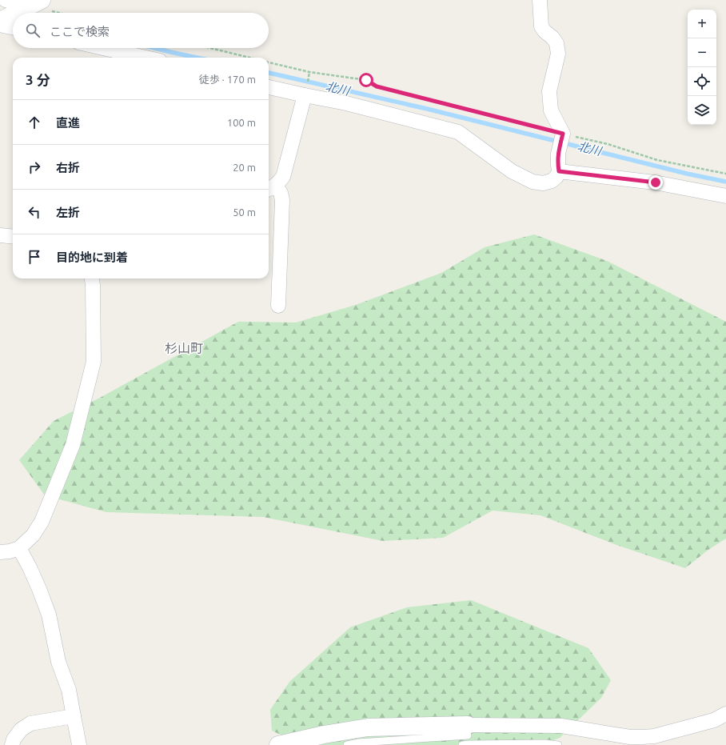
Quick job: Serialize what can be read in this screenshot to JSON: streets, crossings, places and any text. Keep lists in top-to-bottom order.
{
  "districts": ["杉山町"],
  "water": ["北川"],
  "page": {
    "map_buttons": ["+", "−"],
    "search": "ここで検索",
    "heading": ["3 分", "徒歩 · 170 m"],
    "list": [
      ["直進", "100 m"],
      ["右折", "20 m"],
      ["左折", "50 m"],
      "目的地に到着"
    ]
  }
}
